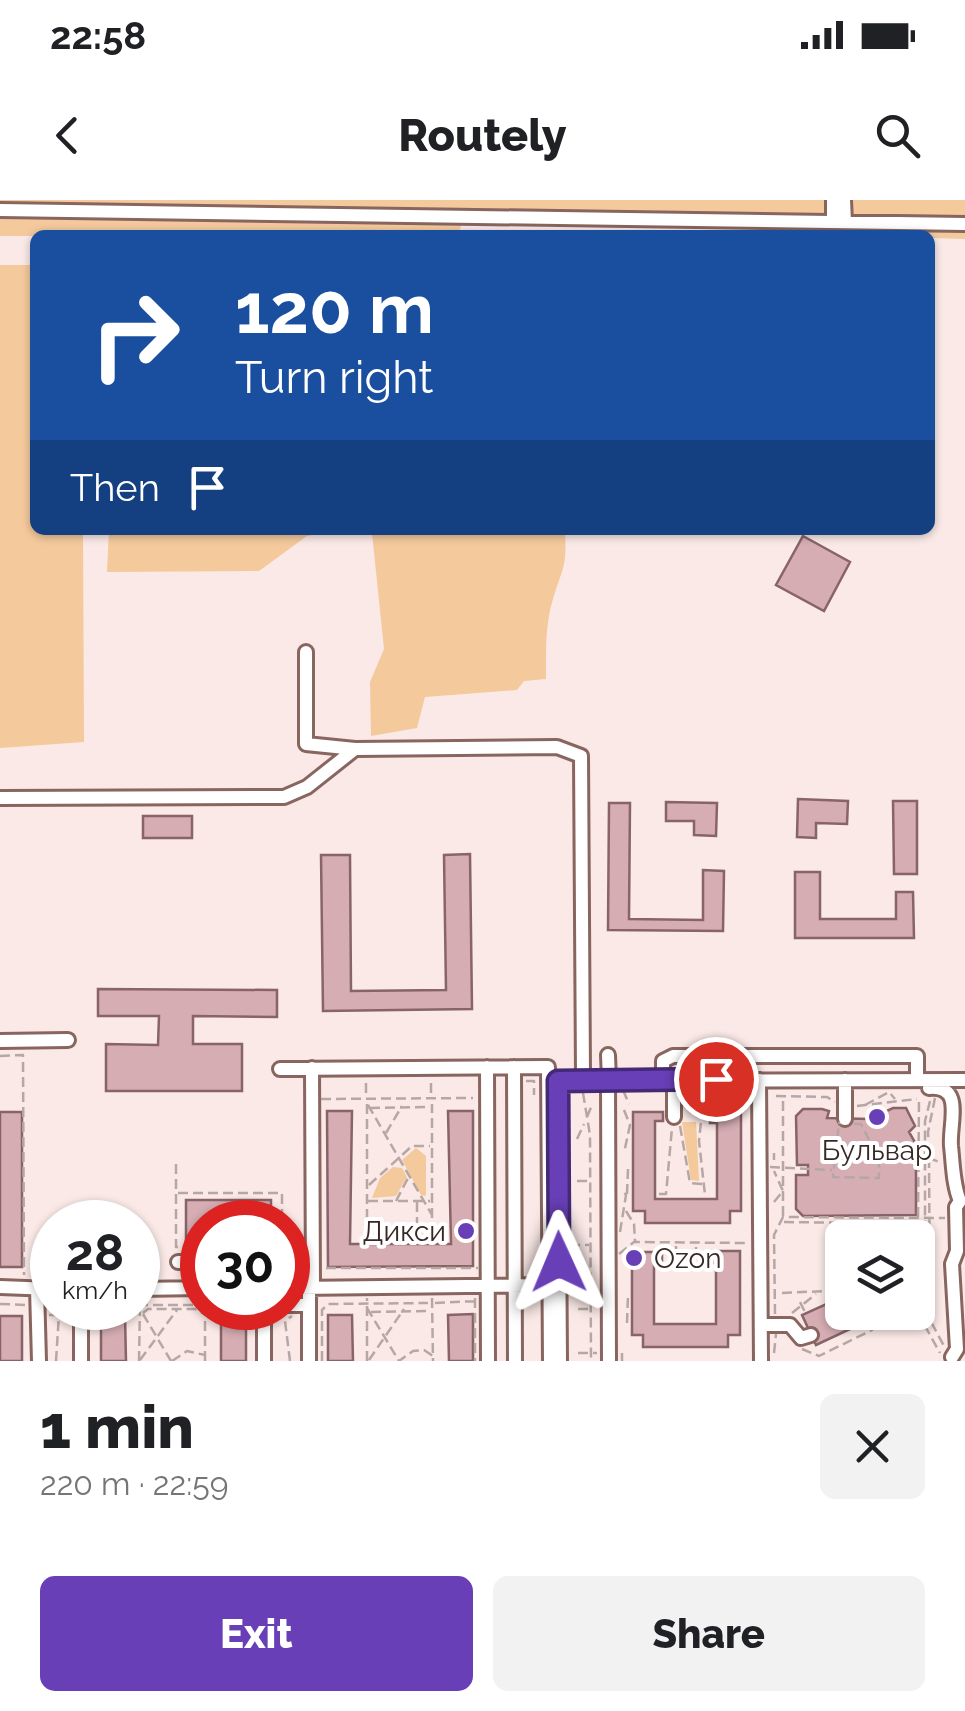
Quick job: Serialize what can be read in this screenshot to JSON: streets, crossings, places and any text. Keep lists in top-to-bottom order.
{
  "places": ["Бульвар", "Дикси", "Ozon"],
  "page": {
    "status": "22:58",
    "header": "Routely",
    "turn": ["120 m", "Turn right"],
    "then": "Then",
    "speed": "28 km/h",
    "limit": "30",
    "heading": ["1 min", "220 m · 22:59"],
    "buttons": ["Exit", "Share"]
  }
}
